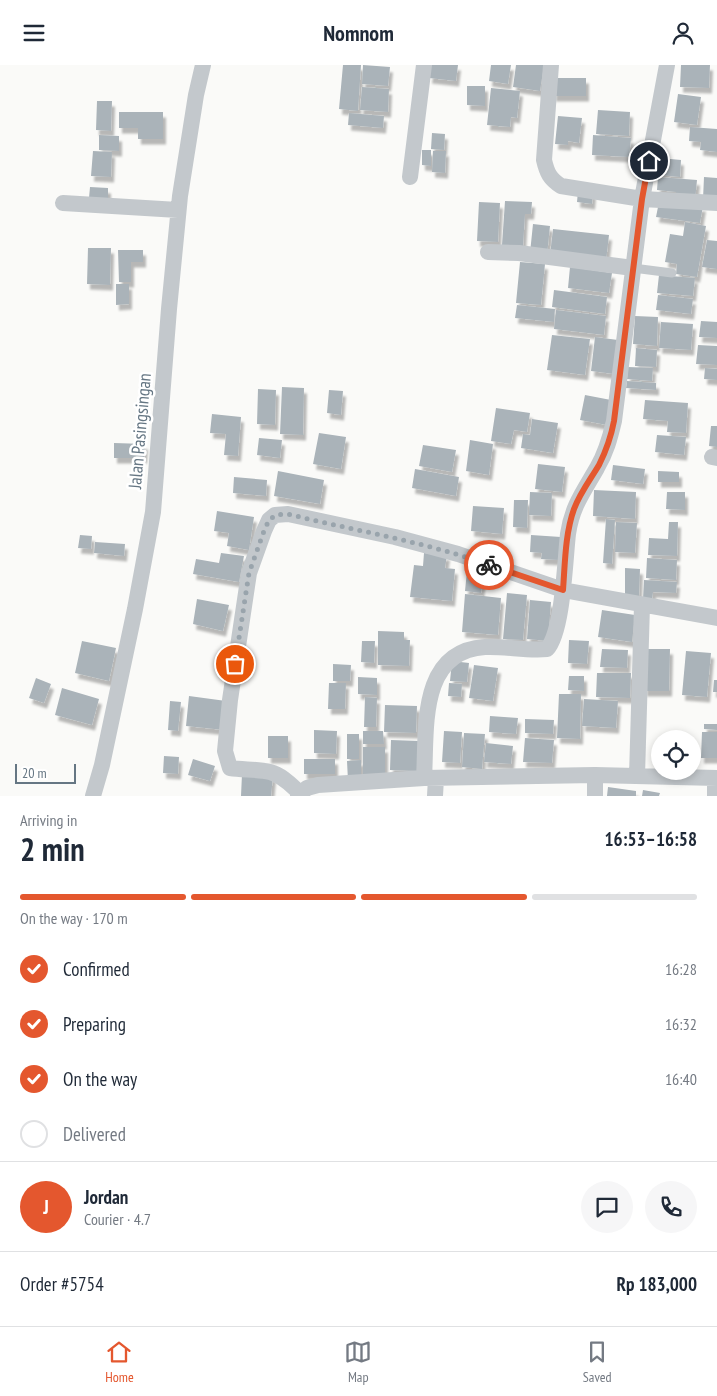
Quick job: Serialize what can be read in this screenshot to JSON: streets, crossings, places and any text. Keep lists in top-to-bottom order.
{
  "streets": {
    "street": ["Jalan Pasingsingan"]
  },
  "scale_bar": "20 m",
  "page": {
    "header": "Nomnom",
    "scale": "20 m",
    "heading": ["2 min", "Arriving in", "16:53–16:58"],
    "panel": [
      "Jordan",
      "Courier · 4.7",
      "Order #5754",
      "Rp 183,000"
    ],
    "bar": "On the way · 170 m",
    "list": [
      ["Confirmed", "16:28"],
      ["Preparing", "16:32"],
      ["On the way", "16:40"],
      "Delivered"
    ],
    "round": "J",
    "tabs": ["Home", "Map", "Saved"]
  }
}
